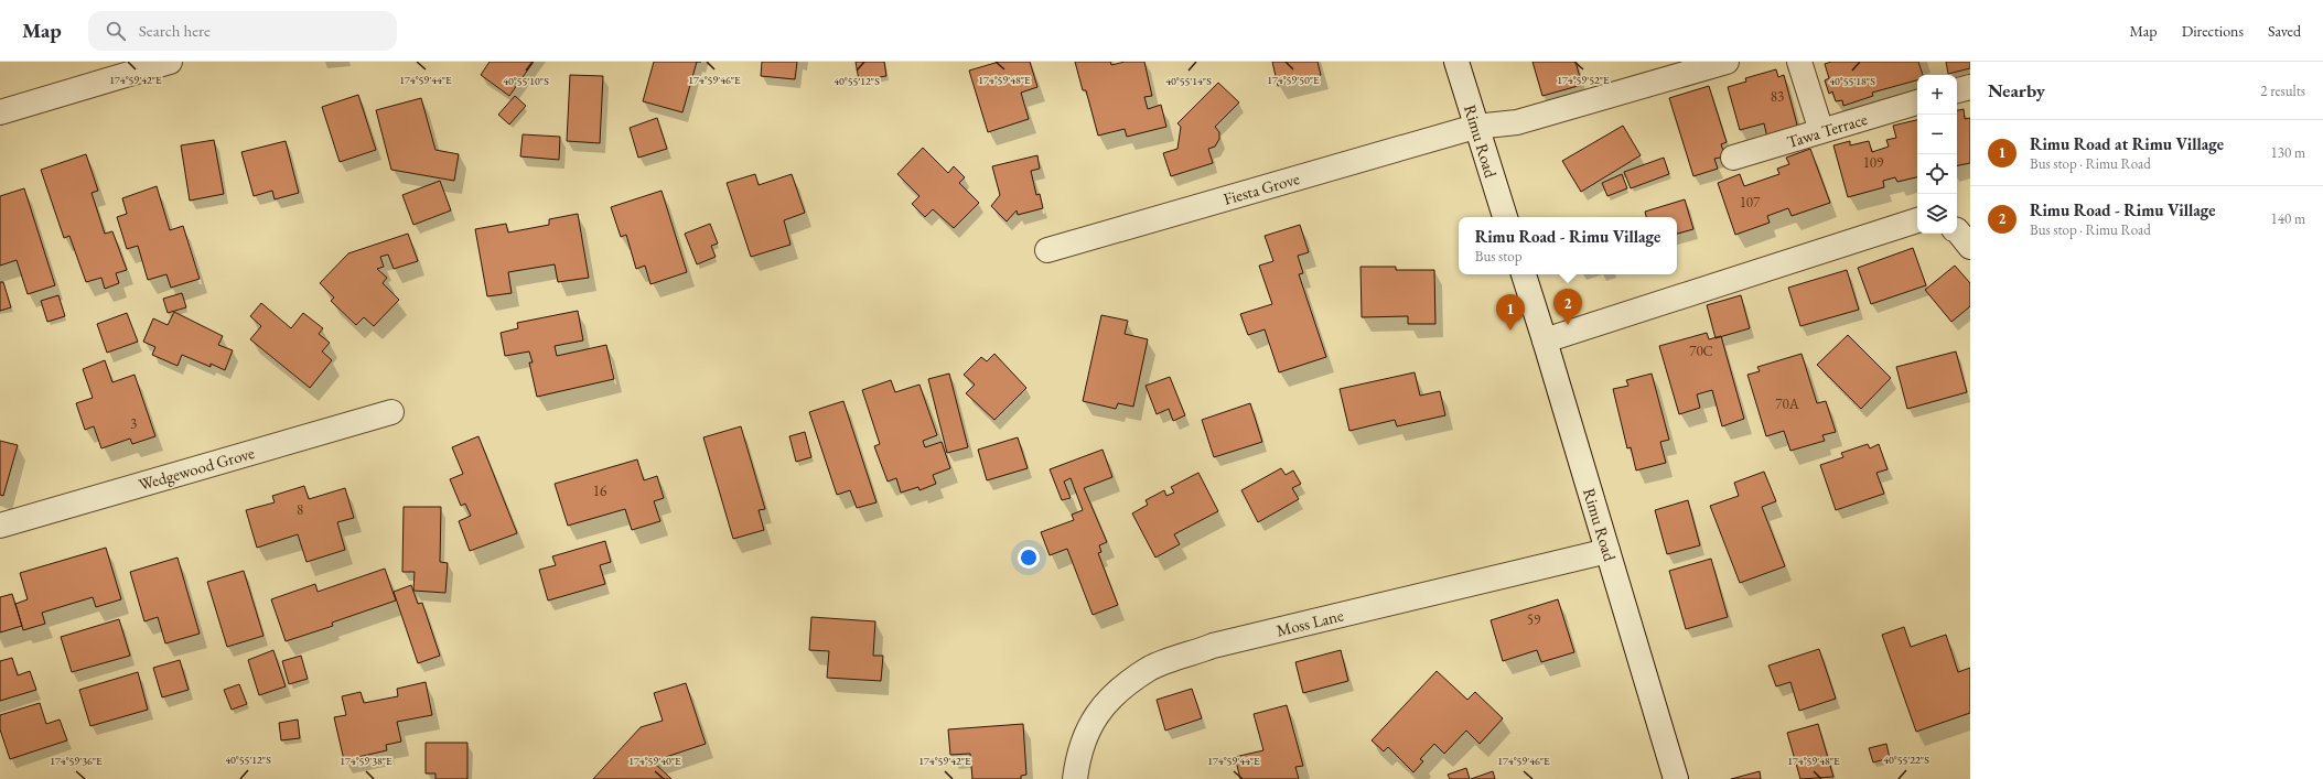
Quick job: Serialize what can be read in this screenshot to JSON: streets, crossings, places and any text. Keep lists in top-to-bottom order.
{
  "streets": {
    "street": [
      "Tawa Terrace",
      "Rimu Road",
      "Fiesta Grove",
      "Wedgewood Grove",
      "Moss Lane"
    ]
  },
  "crossings": [
    ["Rimu Road", "Fiesta Grove"],
    ["Rimu Road", "Moss Lane"]
  ],
  "house_numbers": [
    "83",
    "109",
    "107",
    "70C",
    "70A",
    "3",
    "16",
    "8",
    "59"
  ],
  "page": {
    "header": "Map",
    "search": "Search here",
    "nav": ["Map", "Directions", "Saved"],
    "heading": ["Nearby", "2 results"],
    "map_buttons": ["+", "−"],
    "list": [
      {
        "mark": "1",
        "name": "Rimu Road at Rimu Village",
        "note": "Bus stop · Rimu Road",
        "value": "130 m"
      },
      {
        "mark": "2",
        "name": "Rimu Road - Rimu Village",
        "note": "Bus stop · Rimu Road",
        "value": "140 m"
      }
    ],
    "popup": ["Rimu Road - Rimu Village", "Bus stop"],
    "pins": ["2", "1"]
  },
  "coordinates": [
    "174°59'42\"E",
    "174°59'44\"E",
    "174°59'46\"E",
    "174°59'48\"E",
    "174°59'50\"E",
    "174°59'52\"E",
    "40°55'10\"S",
    "40°55'12\"S",
    "40°55'14\"S",
    "40°55'18\"S",
    "40°55'22\"S",
    "174°59'36\"E",
    "174°59'38\"E",
    "174°59'40\"E"
  ]
}
